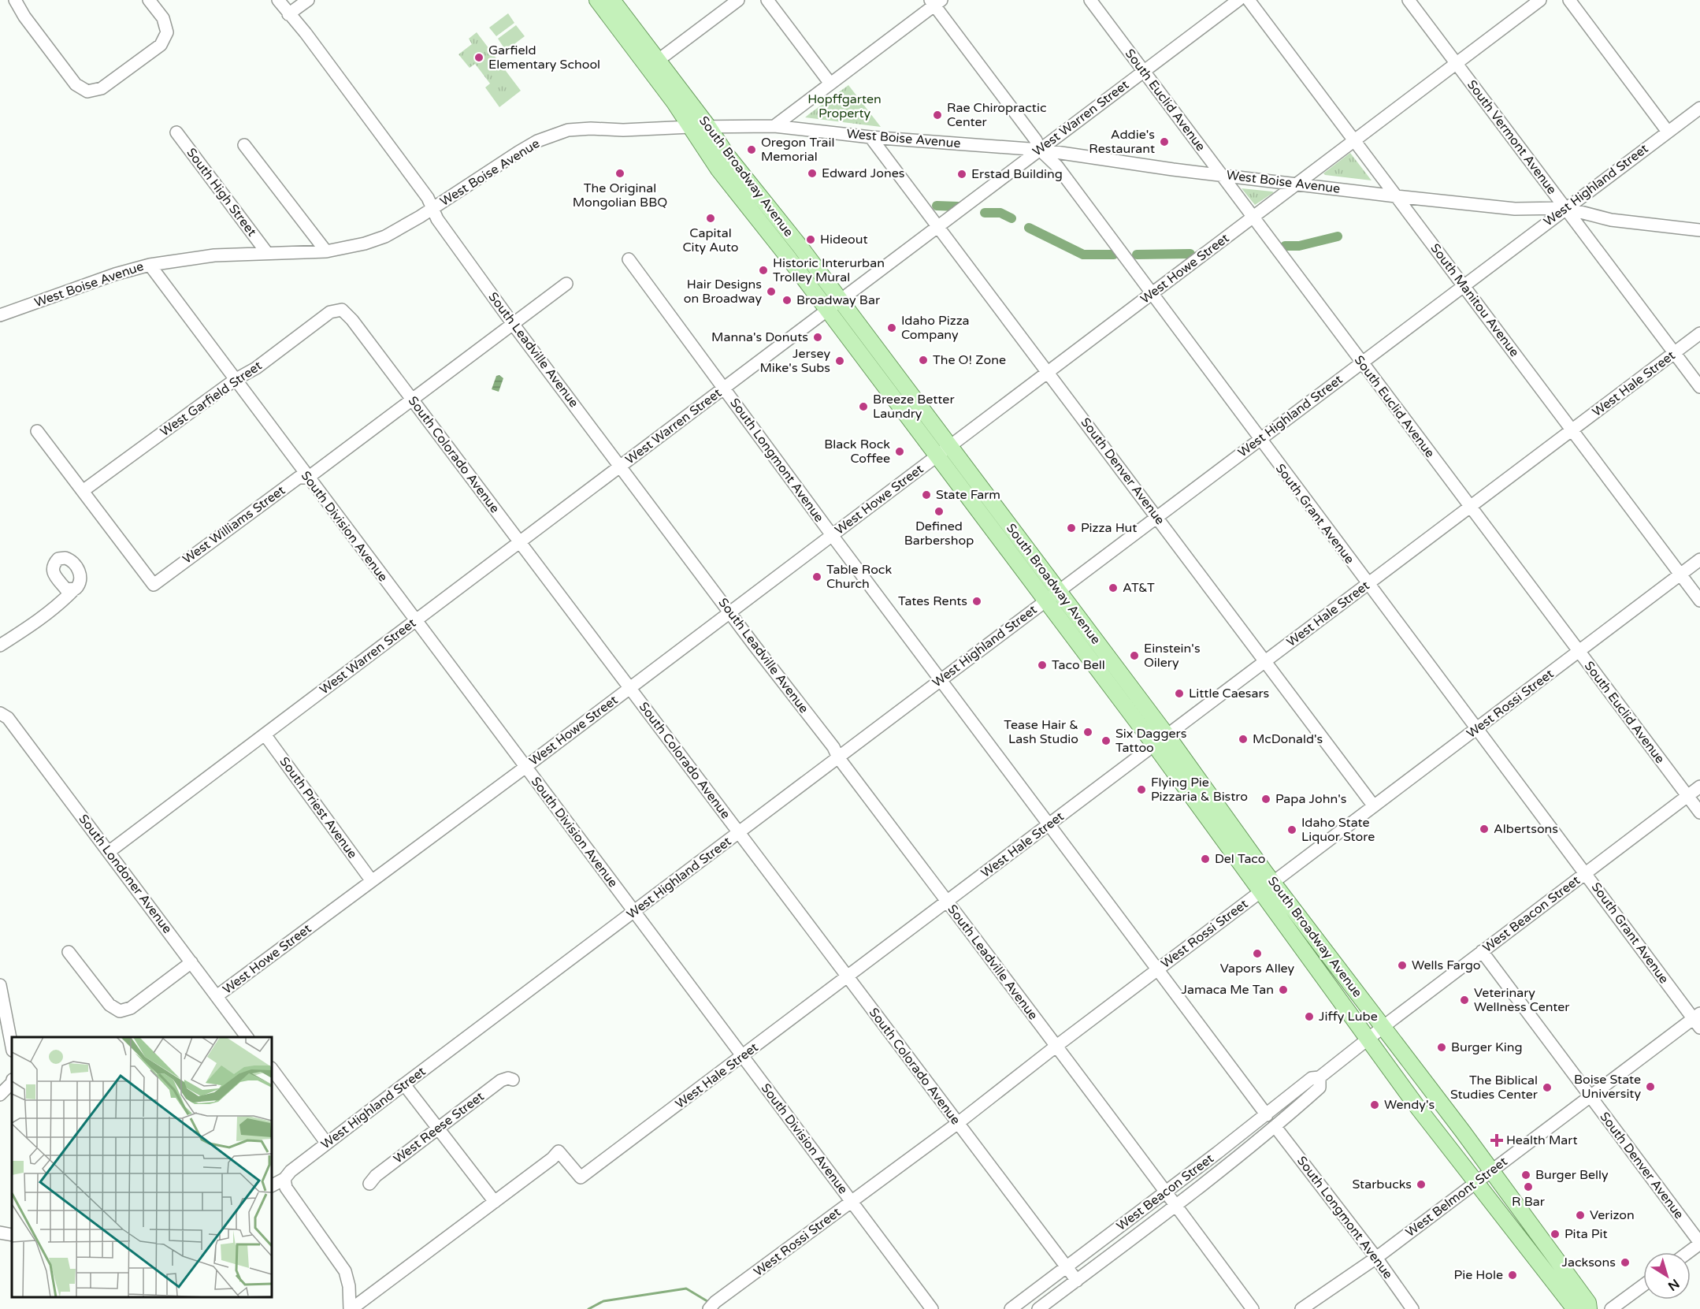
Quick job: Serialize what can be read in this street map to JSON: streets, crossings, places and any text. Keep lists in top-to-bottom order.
{
  "streets": {
    "main road": ["South Broadway Avenue"],
    "street": [
      "South Euclid Avenue",
      "West Warren Street",
      "South Vermont Avenue",
      "West Boise Avenue",
      "West Highland Street",
      "South High Street",
      "West Howe Street",
      "South Manitou Avenue",
      "South Leadville Avenue",
      "West Hale Street",
      "West Garfield Street",
      "South Colorado Avenue",
      "South Longmont Avenue",
      "South Denver Avenue",
      "South Grant Avenue",
      "West Williams Street",
      "South Division Avenue",
      "West Rossi Street",
      "South Priest Avenue",
      "South Londoner Avenue",
      "West Beacon Street",
      "West Reese Street",
      "West Belmont Street"
    ]
  },
  "crossings": [
    ["South Euclid Avenue", "West Warren Street"],
    ["South Euclid Avenue", "West Boise Avenue"],
    ["South Euclid Avenue", "West Highland Street"],
    ["South Euclid Avenue", "West Howe Street"],
    ["South Euclid Avenue", "West Hale Street"],
    ["South Euclid Avenue", "West Rossi Street"],
    ["South Euclid Avenue", "West Beacon Street"],
    ["West Warren Street", "West Boise Avenue"],
    ["West Warren Street", "South Broadway Avenue"],
    ["West Warren Street", "South Leadville Avenue"],
    ["West Warren Street", "South Colorado Avenue"],
    ["West Warren Street", "South Longmont Avenue"],
    ["West Warren Street", "South Denver Avenue"],
    ["West Warren Street", "South Grant Avenue"],
    ["West Warren Street", "South Division Avenue"],
    ["West Warren Street", "South Priest Avenue"],
    ["West Warren Street", "South Londoner Avenue"],
    ["South Vermont Avenue", "West Boise Avenue"],
    ["South Vermont Avenue", "West Highland Street"],
    ["South Vermont Avenue", "West Howe Street"],
    ["South Vermont Avenue", "West Hale Street"],
    ["West Boise Avenue", "South Broadway Avenue"],
    ["West Boise Avenue", "West Highland Street"],
    ["West Boise Avenue", "South High Street"],
    ["West Boise Avenue", "West Howe Street"],
    ["West Boise Avenue", "South Manitou Avenue"],
    ["West Boise Avenue", "South Leadville Avenue"],
    ["West Boise Avenue", "South Denver Avenue"],
    ["West Boise Avenue", "South Grant Avenue"],
    ["West Boise Avenue", "South Division Avenue"],
    ["South Broadway Avenue", "West Highland Street"],
    ["South Broadway Avenue", "West Howe Street"],
    ["South Broadway Avenue", "West Hale Street"],
    ["South Broadway Avenue", "West Rossi Street"],
    ["South Broadway Avenue", "West Beacon Street"],
    ["South Broadway Avenue", "West Belmont Street"],
    ["West Highland Street", "South Manitou Avenue"],
    ["West Highland Street", "South Leadville Avenue"],
    ["West Highland Street", "South Colorado Avenue"],
    ["West Highland Street", "South Longmont Avenue"],
    ["West Highland Street", "South Denver Avenue"],
    ["West Highland Street", "South Grant Avenue"],
    ["West Highland Street", "South Division Avenue"],
    ["West Howe Street", "South Manitou Avenue"],
    ["West Howe Street", "South Leadville Avenue"],
    ["West Howe Street", "South Colorado Avenue"],
    ["West Howe Street", "South Longmont Avenue"],
    ["West Howe Street", "South Denver Avenue"],
    ["West Howe Street", "South Grant Avenue"],
    ["West Howe Street", "South Division Avenue"],
    ["West Howe Street", "South Priest Avenue"],
    ["West Howe Street", "South Londoner Avenue"],
    ["South Manitou Avenue", "West Hale Street"],
    ["South Manitou Avenue", "West Rossi Street"],
    ["South Leadville Avenue", "West Hale Street"],
    ["South Leadville Avenue", "West Williams Street"],
    ["South Leadville Avenue", "West Rossi Street"],
    ["South Leadville Avenue", "West Beacon Street"],
    ["West Hale Street", "South Colorado Avenue"],
    ["West Hale Street", "South Longmont Avenue"],
    ["West Hale Street", "South Denver Avenue"],
    ["West Hale Street", "South Grant Avenue"],
    ["West Hale Street", "South Division Avenue"],
    ["West Garfield Street", "South Colorado Avenue"],
    ["West Garfield Street", "West Williams Street"],
    ["West Garfield Street", "South Division Avenue"],
    ["South Colorado Avenue", "West Williams Street"],
    ["South Colorado Avenue", "West Rossi Street"],
    ["South Colorado Avenue", "West Beacon Street"],
    ["South Longmont Avenue", "West Rossi Street"],
    ["South Longmont Avenue", "West Beacon Street"],
    ["South Longmont Avenue", "West Belmont Street"],
    ["South Denver Avenue", "West Rossi Street"],
    ["South Denver Avenue", "West Beacon Street"],
    ["South Denver Avenue", "West Belmont Street"],
    ["South Grant Avenue", "West Rossi Street"],
    ["South Grant Avenue", "West Beacon Street"],
    ["South Grant Avenue", "West Belmont Street"],
    ["West Williams Street", "South Division Avenue"],
    ["South Division Avenue", "West Rossi Street"]
  ],
  "parks": ["Hopffgarten Property"],
  "places": {
    "other": [
      "Garfield Elementary School",
      "Rae Chiropractic Center",
      "Addie's Restaurant",
      "Oregon Trail Memorial",
      "The Original Mongolian BBQ",
      "Edward Jones",
      "Erstad Building",
      "Capital City Auto",
      "Hideout",
      "Historic Interurban Trolley Mural",
      "Hair Designs on Broadway",
      "Broadway Bar",
      "Idaho Pizza Company",
      "Manna's Donuts",
      "The O! Zone",
      "Jersey Mike's Subs",
      "Breeze Better Laundry",
      "Black Rock Coffee",
      "State Farm",
      "Defined Barbershop",
      "Pizza Hut",
      "Table Rock Church",
      "AT&T",
      "Tates Rents",
      "Einstein's Oilery",
      "Taco Bell",
      "Little Caesars",
      "Tease Hair & Lash Studio",
      "McDonald's",
      "Six Daggers Tattoo",
      "Flying Pie Pizzaria & Bistro",
      "Papa John's",
      "Albertsons",
      "Idaho State Liquor Store",
      "Del Taco",
      "Vapors Alley",
      "Wells Fargo",
      "Jamaca Me Tan",
      "Veterinary Wellness Center",
      "Jiffy Lube",
      "Burger King",
      "Boise State University",
      "The Biblical Studies Center",
      "Wendy's",
      "Burger Belly",
      "Starbucks",
      "R Bar",
      "Verizon",
      "Pita Pit",
      "Jacksons",
      "Pie Hole"
    ],
    "health": ["Health Mart"]
  },
  "north": "bottom right"
}
